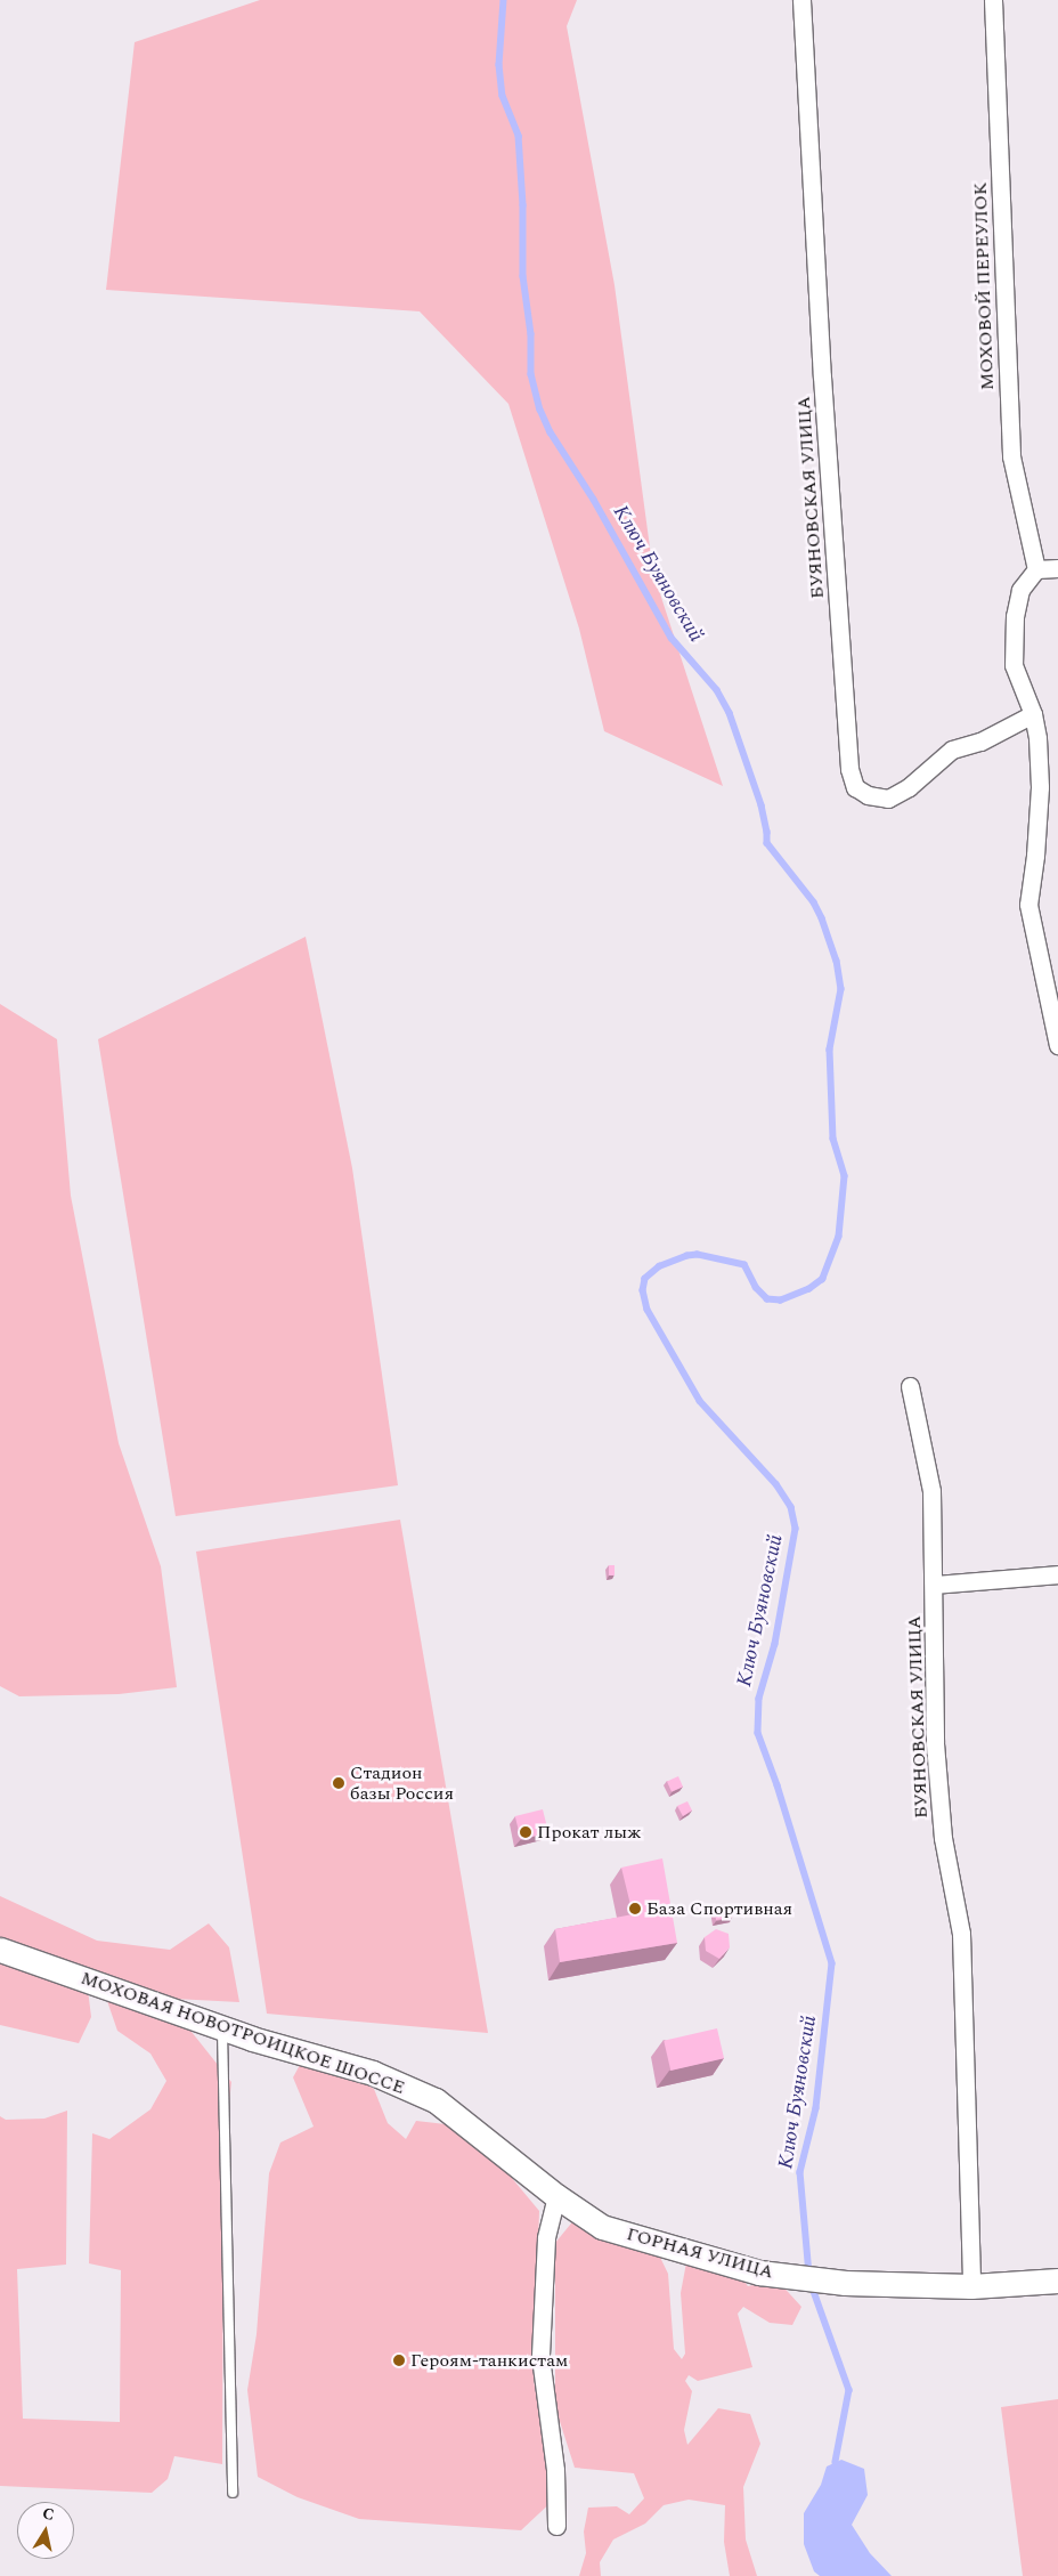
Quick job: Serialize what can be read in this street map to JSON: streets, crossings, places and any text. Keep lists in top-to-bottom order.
{
  "streets": {
    "main road": ["МОХОВАЯ НОВОТРОИЦКОЕ ШОССЕ", "ГОРНАЯ УЛИЦА"],
    "street": ["МОХОВОЙ ПЕРЕУЛОК", "БУЯНОВСКАЯ УЛИЦА"]
  },
  "crossings": [
    ["БУЯНОВСКАЯ УЛИЦА", "ГОРНАЯ УЛИЦА"],
    ["МОХОВАЯ НОВОТРОИЦКОЕ ШОССЕ", "ГОРНАЯ УЛИЦА"]
  ],
  "water": ["Ключ Буяновский"],
  "places": [
    "Стадион базы Россия",
    "Прокат лыж",
    "База Спортивная",
    "Героям-танкистам"
  ],
  "north": "top"
}
